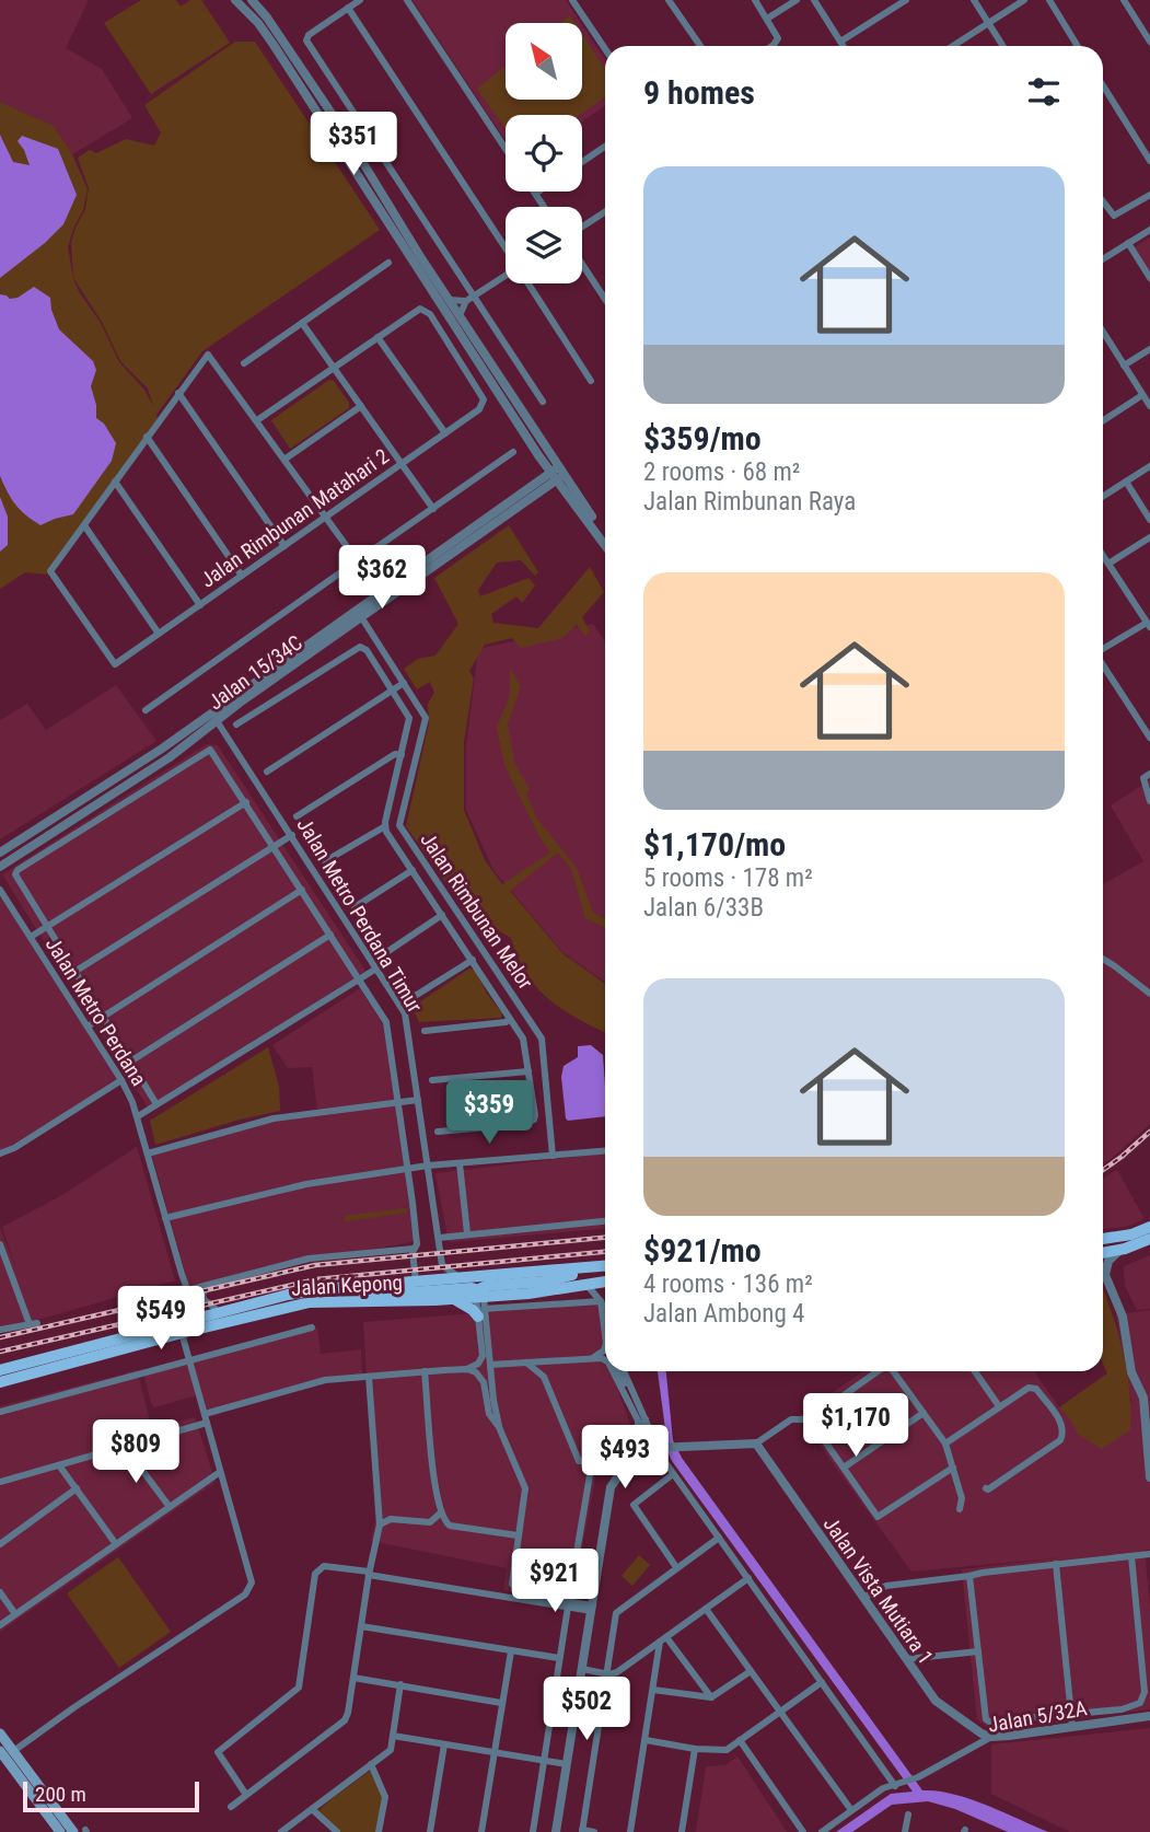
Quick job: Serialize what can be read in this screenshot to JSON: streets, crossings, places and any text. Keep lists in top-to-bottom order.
{
  "streets": {
    "main road": ["Jalan Kepong"],
    "street": [
      "Jalan Rimbunan Matahari 2",
      "Jalan 15/34C",
      "Jalan Rimbunan Melor",
      "Jalan Metro Perdana Timur",
      "Jalan Metro Perdana",
      "Jalan Vista Mutiara 1",
      "Jalan 5/32A"
    ]
  },
  "crossings": [
    ["Jalan 15/34C", "Jalan Rimbunan Melor"],
    ["Jalan 15/34C", "Jalan Metro Perdana Timur"],
    ["Jalan Metro Perdana", "Jalan Kepong"],
    ["Jalan Vista Mutiara 1", "Jalan 5/32A"]
  ],
  "scale_bar": "200 m",
  "north": "top left",
  "page": {
    "heading": "9 homes",
    "price": [
      "$351",
      "$362",
      "$359",
      "$549",
      "$1,170",
      "$809",
      "$493",
      "$921",
      "$502"
    ],
    "list": [
      {
        "name": "$359/mo",
        "note": "2 rooms · 68 m² · Jalan Rimbunan Raya"
      },
      {
        "name": "$1,170/mo",
        "note": "5 rooms · 178 m² · Jalan 6/33B"
      },
      {
        "name": "$921/mo",
        "note": "4 rooms · 136 m² · Jalan Ambong 4"
      }
    ],
    "scale": "200 m"
  }
}
